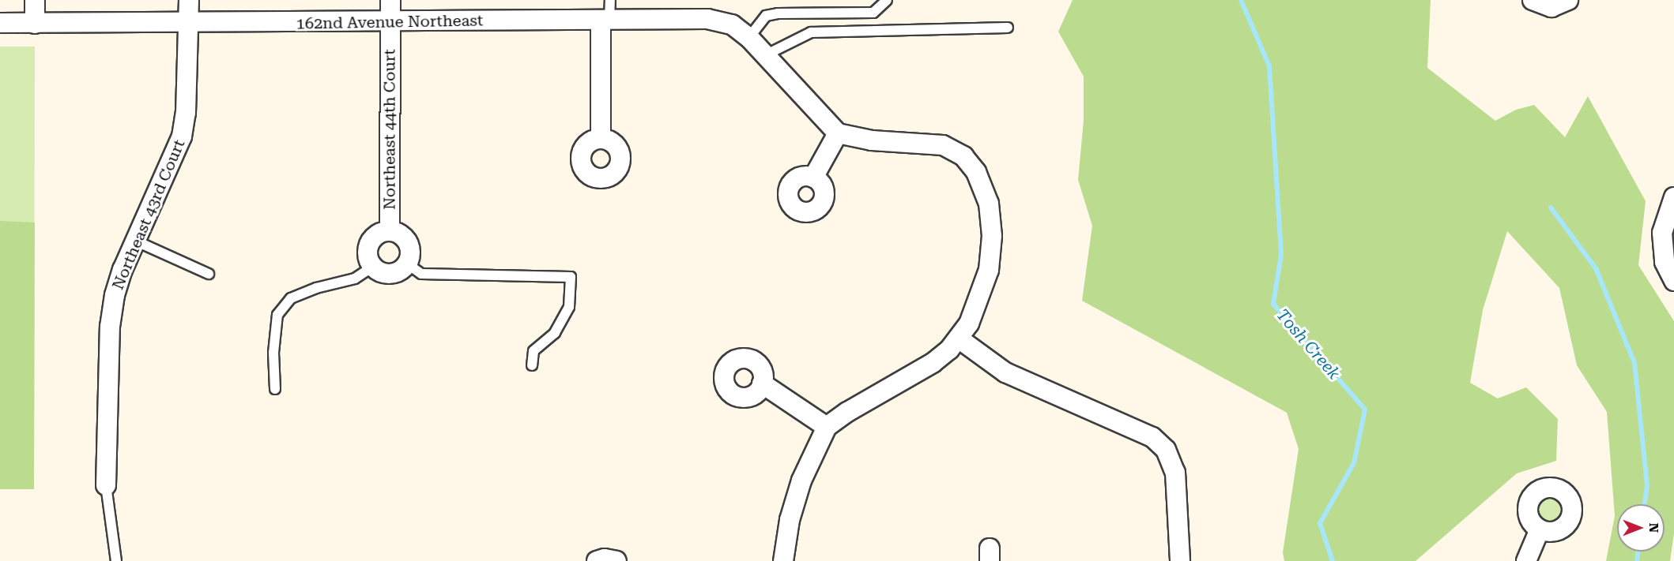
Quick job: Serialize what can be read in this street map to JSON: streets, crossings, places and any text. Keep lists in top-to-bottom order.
{
  "streets": {
    "street": ["162nd Avenue Northeast", "Northeast 44th Court", "Northeast 43rd Court"]
  },
  "crossings": [
    ["162nd Avenue Northeast", "Northeast 44th Court"],
    ["162nd Avenue Northeast", "Northeast 43rd Court"]
  ],
  "water": ["Tosh Creek"],
  "north": "right"
}
